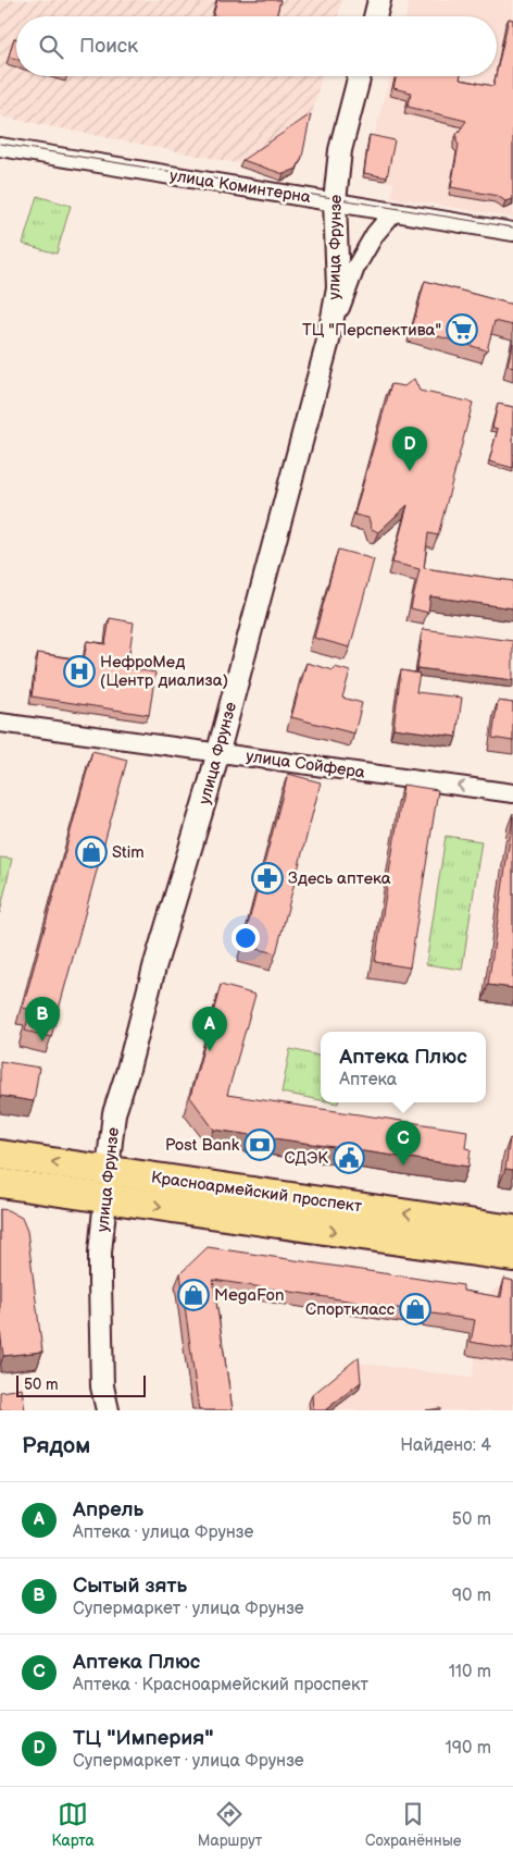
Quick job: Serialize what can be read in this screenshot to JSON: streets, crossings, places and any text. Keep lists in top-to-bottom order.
{
  "streets": {
    "main road": ["улица Фрунзе", "Красноармейский проспект"],
    "street": ["улица Коминтерна", "улица Сойфера"]
  },
  "crossings": [
    ["улица Коминтерна", "улица Фрунзе"],
    ["улица Фрунзе", "улица Сойфера"],
    ["улица Фрунзе", "Красноармейский проспект"]
  ],
  "one_way": ["улица Сойфера"],
  "places": {
    "supermarket": ["ТЦ \"Перспектива\""],
    "hospital": ["НефроМед (Центр диализа)"],
    "shop": ["Stim", "MegaFon", "Спорткласс"],
    "pharmacy": ["Здесь аптека"],
    "bank": ["Post Bank"],
    "public building": ["СДЭК"]
  },
  "scale_bar": "50 m",
  "page": {
    "search": "Поиск",
    "pins": [
      "D",
      "B",
      "A",
      "C"
    ],
    "popup": ["Аптека Плюс", "Аптека"],
    "scale": "50 m",
    "heading": ["Рядом", "Найдено: 4"],
    "list": [
      {
        "mark": "A",
        "name": "Апрель",
        "note": "Аптека · улица Фрунзе",
        "value": "50 m"
      },
      {
        "mark": "B",
        "name": "Сытый зять",
        "note": "Супермаркет · улица Фрунзе",
        "value": "90 m"
      },
      {
        "mark": "C",
        "name": "Аптека Плюс",
        "note": "Аптека · Красноармейский проспект",
        "value": "110 m"
      },
      {
        "mark": "D",
        "name": "ТЦ \"Империя\"",
        "note": "Супермаркет · улица Фрунзе",
        "value": "190 m"
      }
    ],
    "nav": ["Карта", "Маршрут", "Сохранённые"]
  }
}
